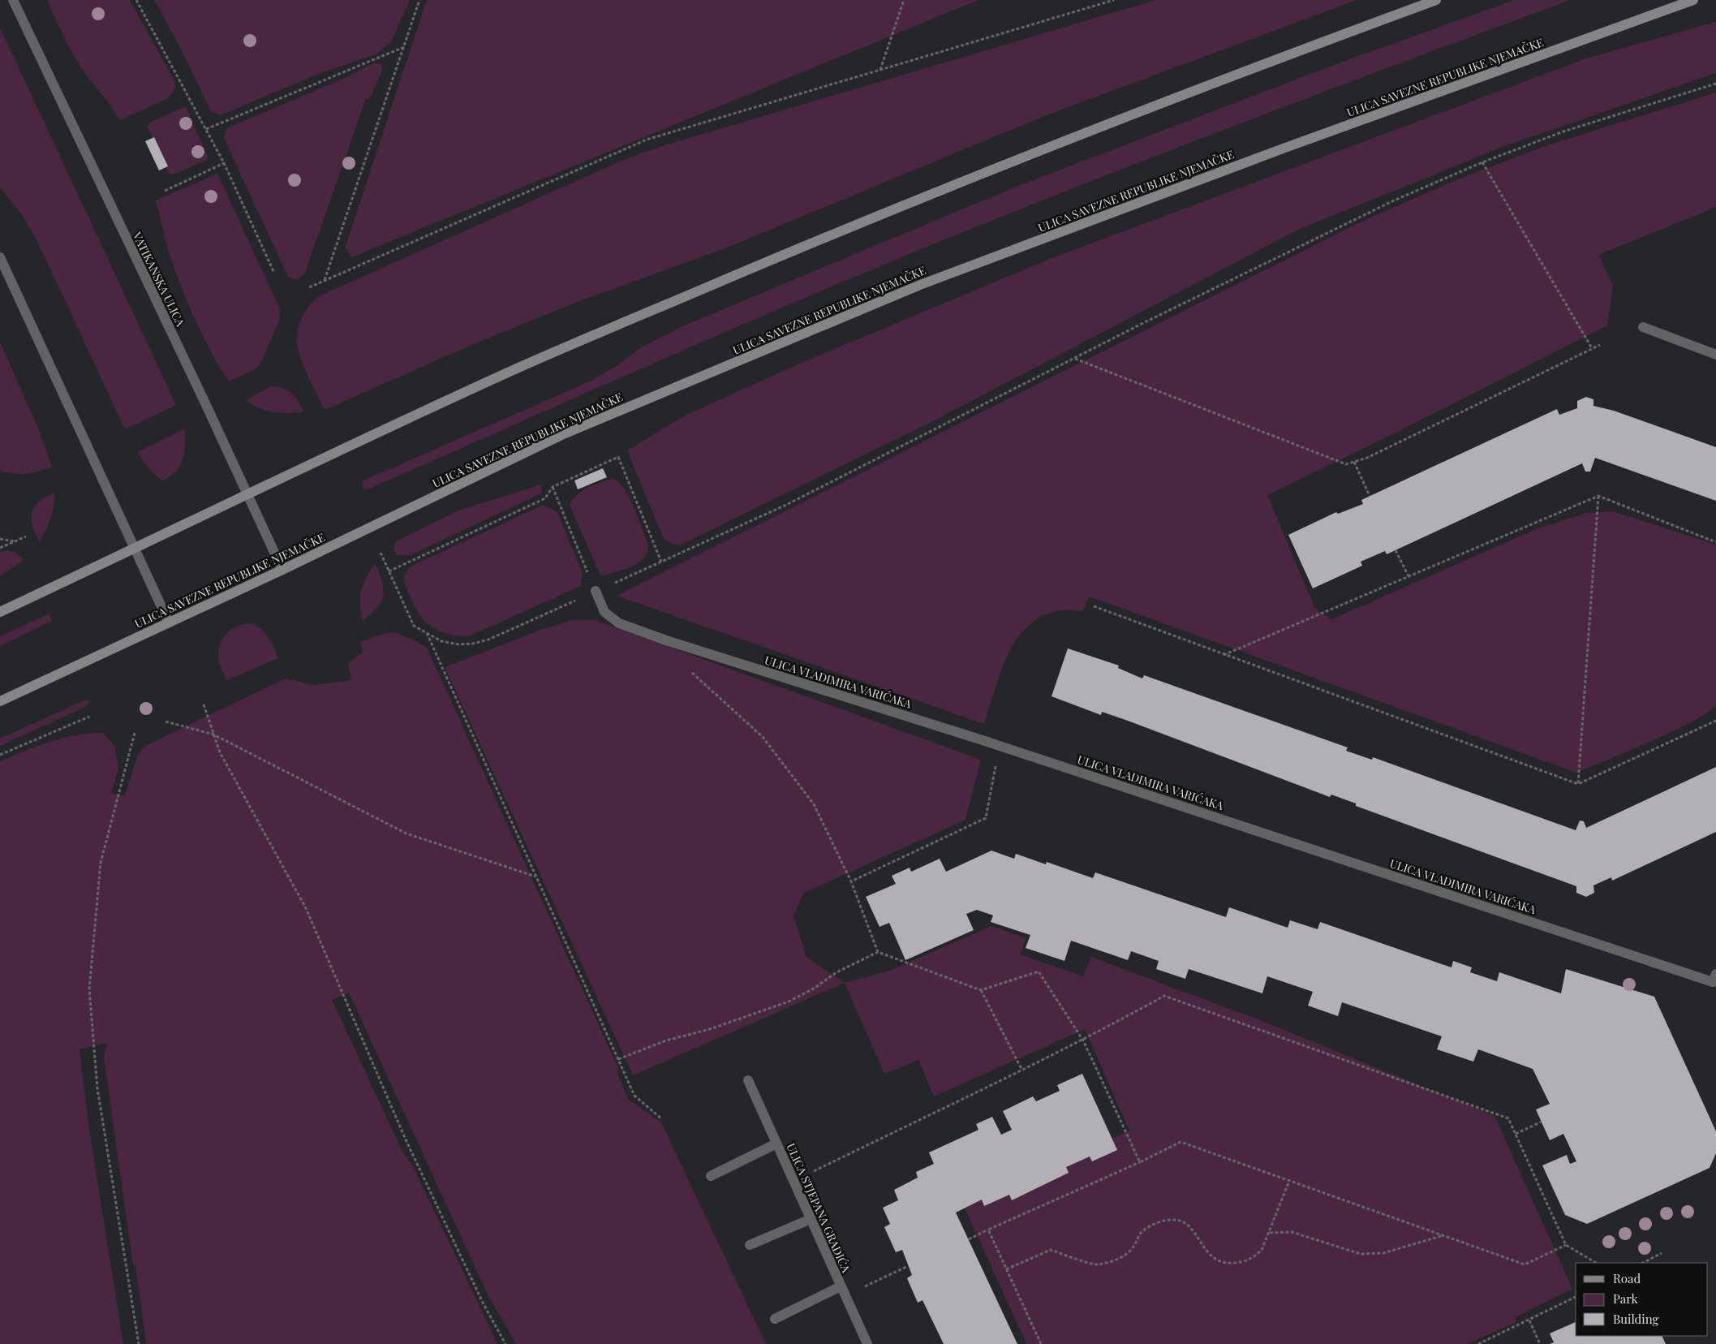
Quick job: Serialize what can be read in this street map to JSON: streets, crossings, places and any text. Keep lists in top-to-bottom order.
{
  "streets": {
    "main road": ["ULICA SAVEZNE REPUBLIKE NJEMAČKE"],
    "street": ["VATIKANSKA ULICA", "ULICA VLADIMIRA VARIĆAKA", "ULICA STJEPANA GRADIĆA"]
  },
  "crossings": [
    ["ULICA SAVEZNE REPUBLIKE NJEMAČKE", "VATIKANSKA ULICA"]
  ],
  "legend": ["Road", "Park", "Building"]
}
